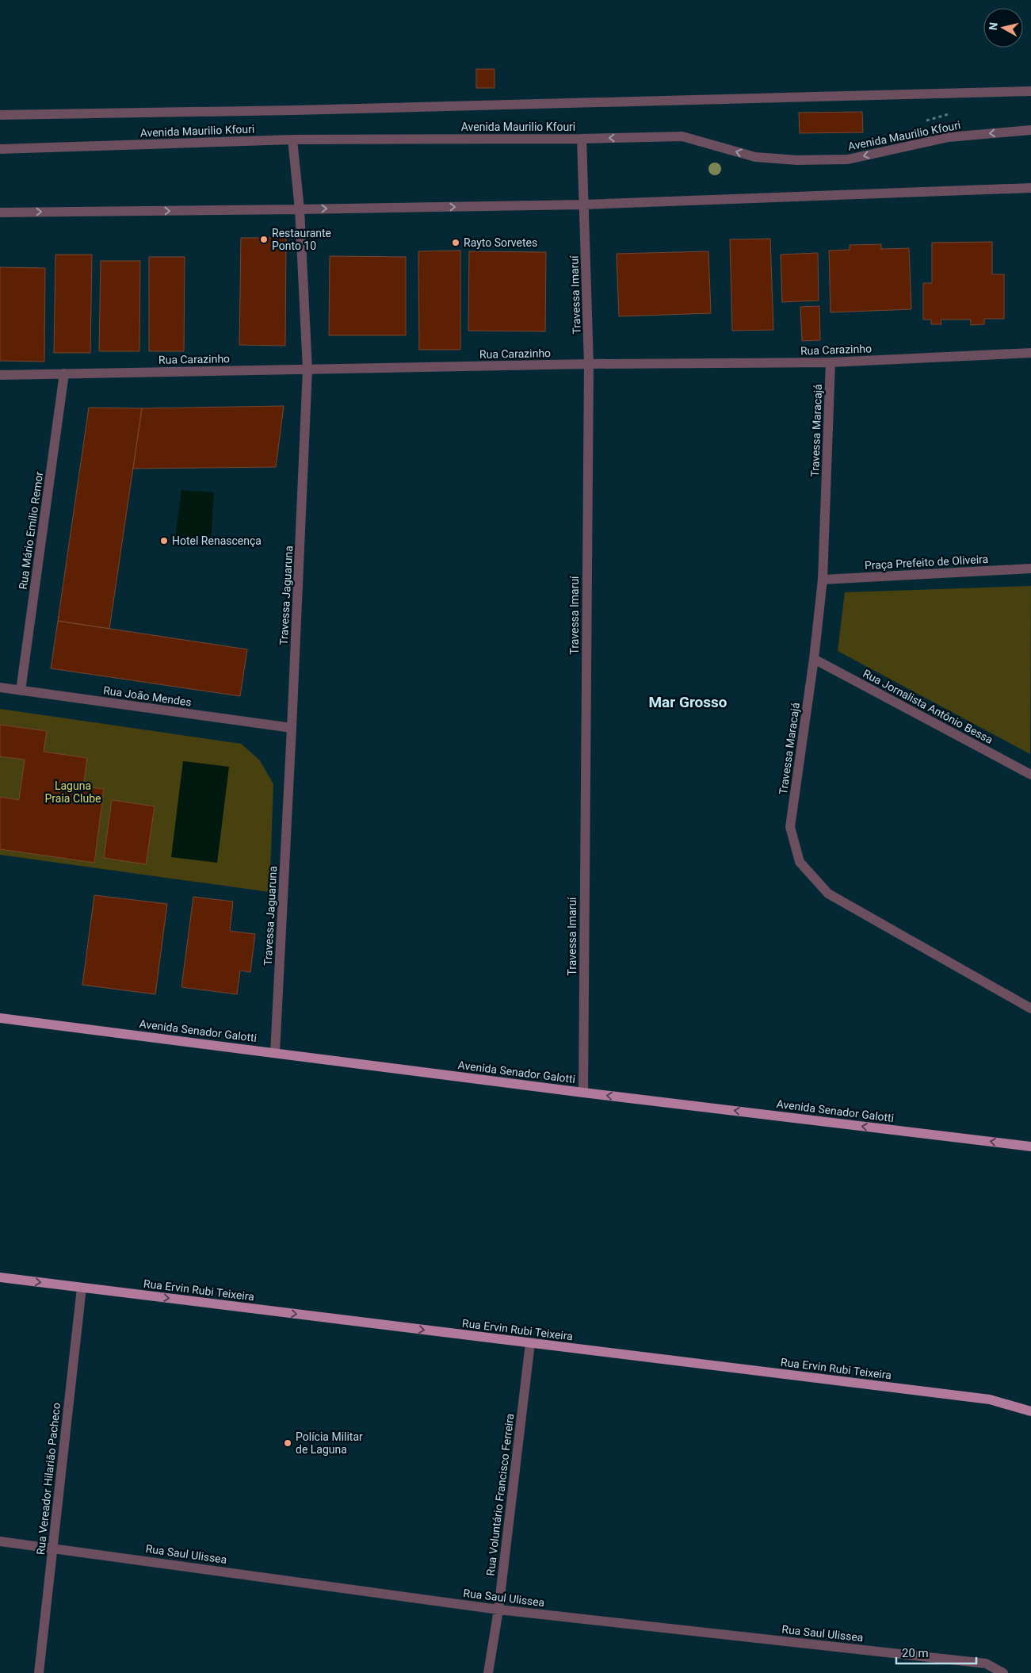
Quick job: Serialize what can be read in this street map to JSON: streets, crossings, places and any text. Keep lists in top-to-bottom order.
{
  "streets": {
    "main road": ["Avenida Senador Galotti", "Rua Ervin Rubi Teixeira"],
    "street": [
      "Avenida Maurilio Kfouri",
      "Travessa Imaruí",
      "Rua Carazinho",
      "Travessa Maracajá",
      "Rua Mário Emílio Remor",
      "Praça Prefeito de Oliveira",
      "Travessa Jaguaruna",
      "Rua João Mendes",
      "Rua Jornalista Antônio Bessa",
      "Rua Vereador Hilarião Pacheco",
      "Rua Voluntário Francisco Ferreira",
      "Rua Saul Ulissea"
    ]
  },
  "crossings": [
    ["Avenida Maurilio Kfouri", "Travessa Imaruí"],
    ["Avenida Maurilio Kfouri", "Travessa Jaguaruna"],
    ["Travessa Imaruí", "Rua Carazinho"],
    ["Travessa Imaruí", "Avenida Senador Galotti"],
    ["Rua Carazinho", "Travessa Maracajá"],
    ["Rua Carazinho", "Rua Mário Emílio Remor"],
    ["Rua Carazinho", "Travessa Jaguaruna"],
    ["Travessa Maracajá", "Praça Prefeito de Oliveira"],
    ["Travessa Maracajá", "Rua Jornalista Antônio Bessa"],
    ["Rua Mário Emílio Remor", "Rua João Mendes"],
    ["Travessa Jaguaruna", "Rua João Mendes"],
    ["Travessa Jaguaruna", "Avenida Senador Galotti"],
    ["Rua Ervin Rubi Teixeira", "Rua Vereador Hilarião Pacheco"],
    ["Rua Ervin Rubi Teixeira", "Rua Voluntário Francisco Ferreira"],
    ["Rua Vereador Hilarião Pacheco", "Rua Saul Ulissea"],
    ["Rua Voluntário Francisco Ferreira", "Rua Saul Ulissea"]
  ],
  "one_way": ["Avenida Senador Galotti", "Rua Ervin Rubi Teixeira"],
  "districts": ["Mar Grosso"],
  "parks": ["Laguna Praia Clube"],
  "places": [
    "Restaurante Ponto 10",
    "Rayto Sorvetes",
    "Hotel Renascença",
    "Polícia Militar de Laguna"
  ],
  "scale_bar": "20 m",
  "north": "left"
}
